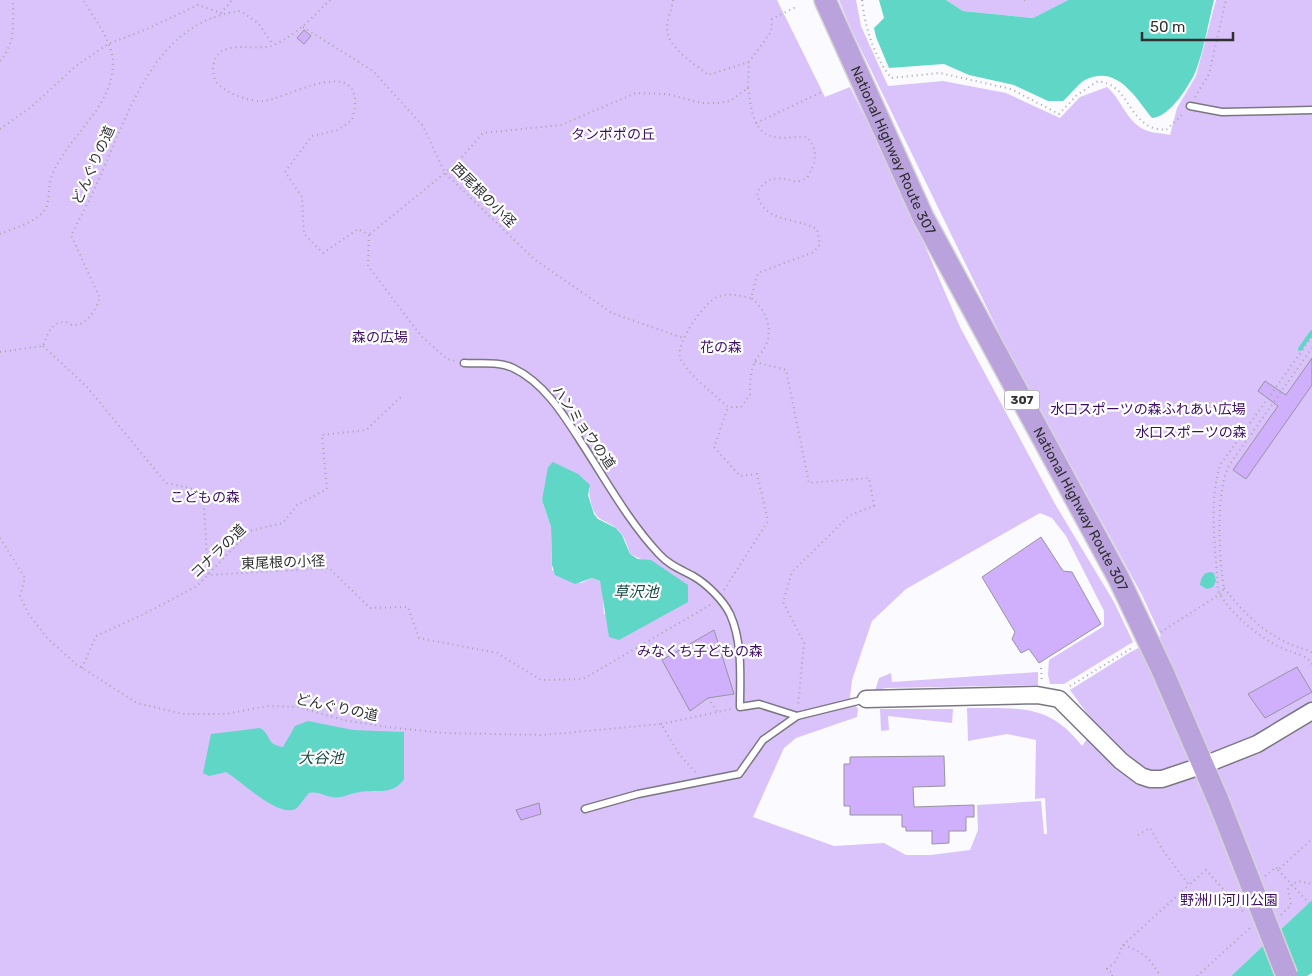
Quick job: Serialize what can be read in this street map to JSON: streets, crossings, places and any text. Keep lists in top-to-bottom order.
{
  "streets": {
    "highway": ["National Highway Route 307", "307"],
    "lane": ["ハンミョウの道"],
    "path": [
      "どんぐりの道",
      "西尾根の小径",
      "コナラの道",
      "東尾根の小径"
    ]
  },
  "crossings": [
    ["どんぐりの道", "ハンミョウの道"],
    ["どんぐりの道", "コナラの道"],
    ["ハンミョウの道", "東尾根の小径"],
    ["コナラの道", "東尾根の小径"]
  ],
  "water": ["草沢池", "大谷池"],
  "parks": [
    "タンポポの丘",
    "森の広場",
    "花の森",
    "水口スポーツの森ふれあい広場",
    "水口スポーツの森",
    "こどもの森",
    "みなくち子どもの森",
    "野洲川河川公園"
  ],
  "scale_bar": "50 m"
}
